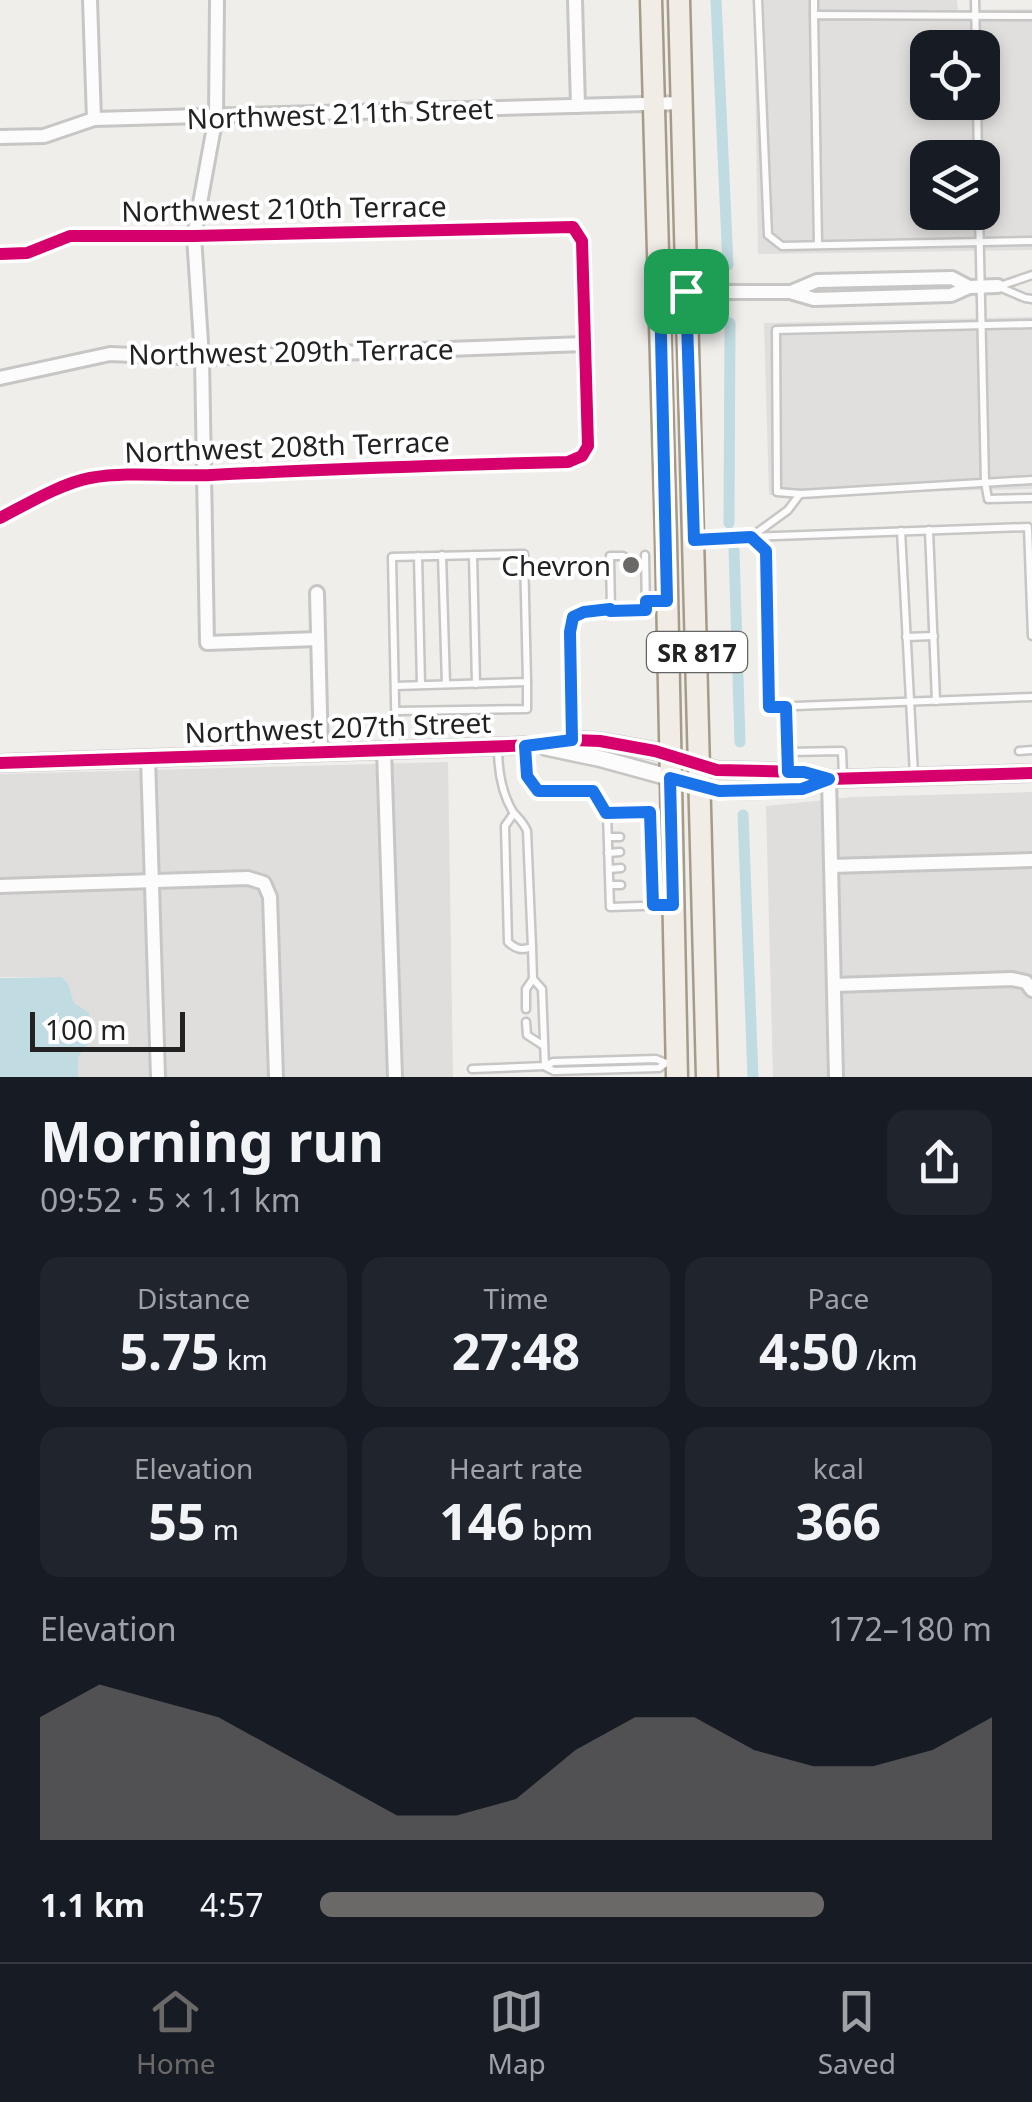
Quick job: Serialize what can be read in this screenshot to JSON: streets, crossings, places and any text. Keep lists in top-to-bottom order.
{
  "streets": {
    "main road": ["SR 817"],
    "street": [
      "Northwest 211th Street",
      "Northwest 210th Terrace",
      "Northwest 209th Terrace",
      "Northwest 208th Terrace",
      "Northwest 207th Street"
    ]
  },
  "crossings": [
    ["Northwest 211th Street", "SR 817"],
    ["Northwest 210th Terrace", "Northwest 209th Terrace"],
    ["Northwest 210th Terrace", "Northwest 208th Terrace"],
    ["Northwest 209th Terrace", "Northwest 208th Terrace"],
    ["SR 817", "Northwest 207th Street"]
  ],
  "places": ["Chevron"],
  "scale_bar": "100 m",
  "page": {
    "scale": "100 m",
    "heading": ["Morning run", "09:52 · 5 × 1.1 km"],
    "stats": [
      ["Distance", "5.75 km"],
      ["Time", "27:48"],
      ["Pace", "4:50 /km"],
      ["Elevation", "55 m"],
      ["Heart rate", "146 bpm"],
      ["kcal", "366"]
    ],
    "chart": ["Elevation", "172–180 m"],
    "list": [
      {
        "name": "1.1 km",
        "note": "4:57"
      }
    ],
    "tabs": ["Home", "Map", "Saved"]
  }
}
